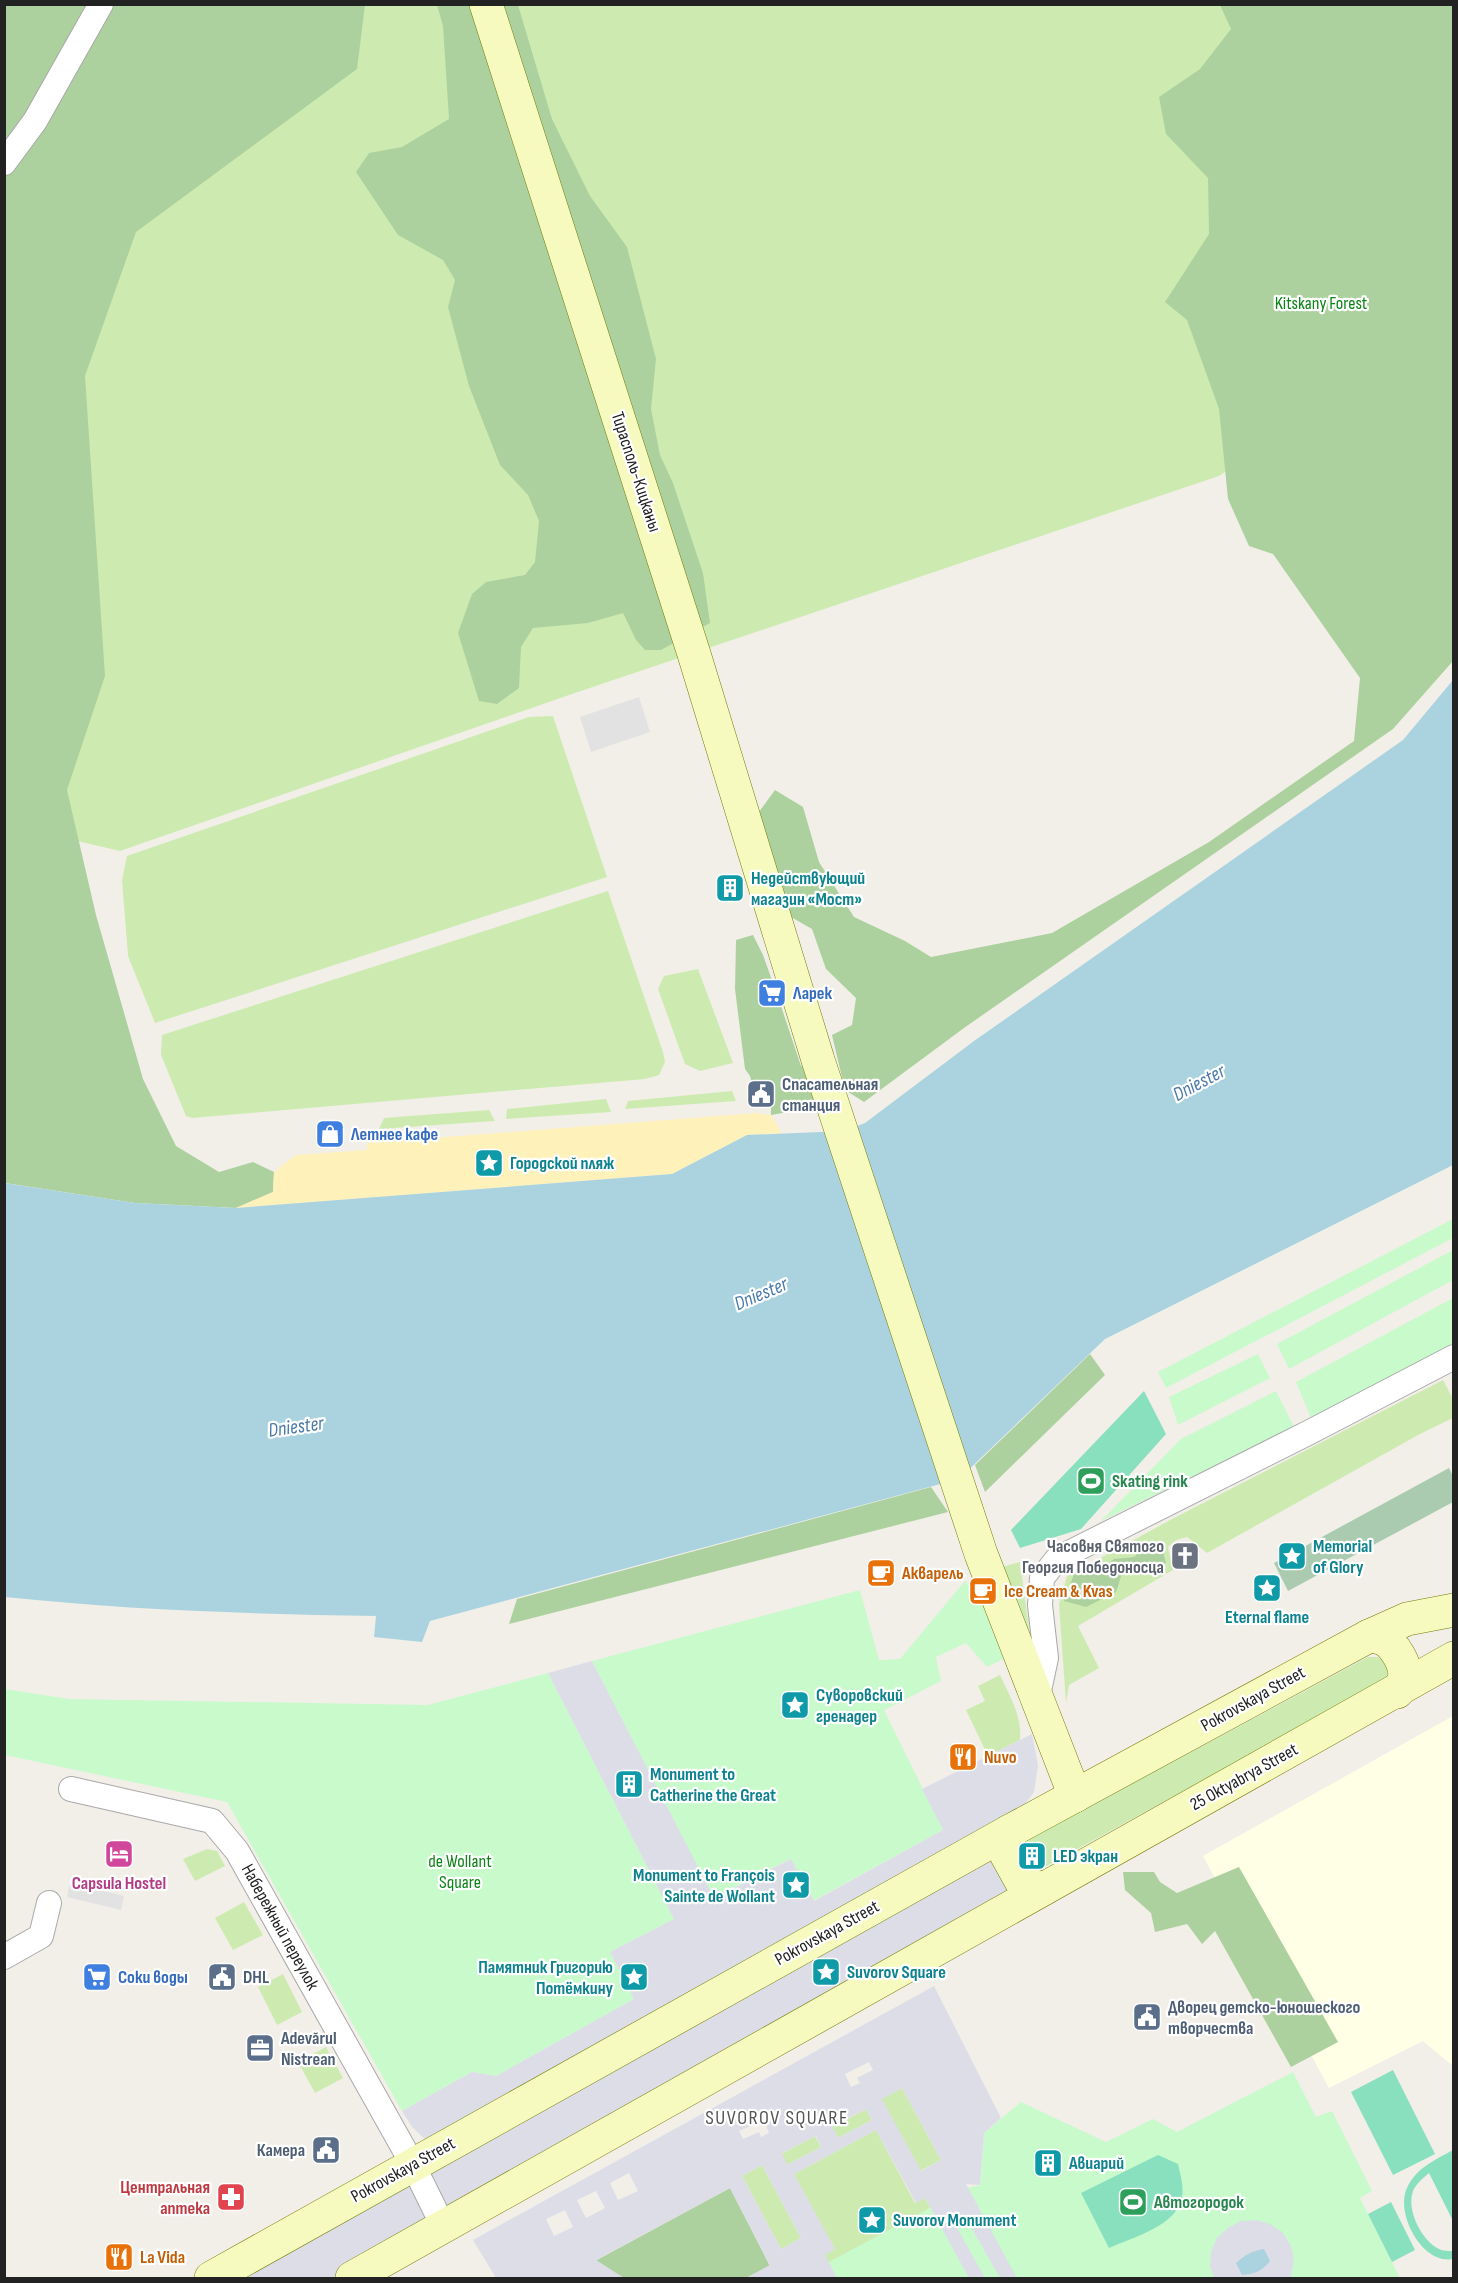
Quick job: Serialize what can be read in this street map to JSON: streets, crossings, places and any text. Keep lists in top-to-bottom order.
{
  "streets": {
    "main road": ["Тирасполь-Кицканы", "Pokrovskaya Street", "25 Oktyabrya Street"],
    "street": ["Набережный переулок"]
  },
  "crossings": [
    ["Тирасполь-Кицканы", "Pokrovskaya Street"],
    ["Pokrovskaya Street", "Набережный переулок"]
  ],
  "districts": ["SUVOROV SQUARE"],
  "water": ["Dniester"],
  "parks": ["Kitskany Forest", "de Wollant Square"],
  "places": {
    "building": [
      "Недействующий магазин «Мост»",
      "Monument to Catherine the Great",
      "LED экран",
      "Авиарий"
    ],
    "supermarket": ["Ларек", "Соки воды"],
    "public building": [
      "Спасательная станция",
      "DHL",
      "Дворец детско-юношеского творчества",
      "Камера"
    ],
    "shop": ["Летнее кафе"],
    "place": [
      "Городской пляж",
      "Memorial of Glory",
      "Eternal flame",
      "Суворовский гренадер",
      "Monument to François Sainte de Wollant",
      "Suvorov Square",
      "Памятник Григорию Потёмкину",
      "Suvorov Monument"
    ],
    "sports": ["Skating rink", "Автогородок"],
    "church": ["Часовня Святого Георгия Победоносца"],
    "cafe": ["Акварель", "Ice Cream & Kvas"],
    "restaurant": ["Nuvo", "La Vida"],
    "hotel": ["Capsula Hostel"],
    "office": ["Adevărul Nistrean"],
    "pharmacy": ["Центральная аптека"]
  }
}
